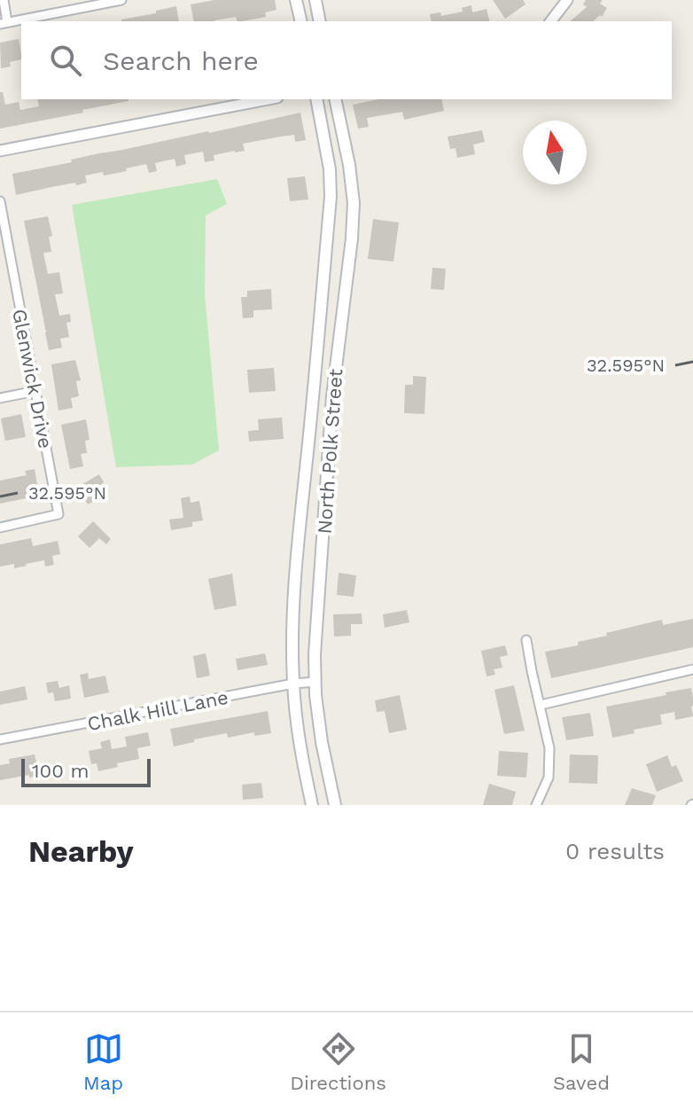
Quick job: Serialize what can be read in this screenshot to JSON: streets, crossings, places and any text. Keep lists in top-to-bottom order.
{
  "streets": {
    "main road": ["North Polk Street"],
    "street": ["Glenwick Drive", "Chalk Hill Lane"]
  },
  "crossings": [
    ["North Polk Street", "Chalk Hill Lane"]
  ],
  "scale_bar": "100 m",
  "north": "top",
  "page": {
    "search": "Search here",
    "scale": "100 m",
    "heading": ["Nearby", "0 results"],
    "nav": ["Map", "Directions", "Saved"]
  },
  "coordinates": ["32.595°N"]
}
